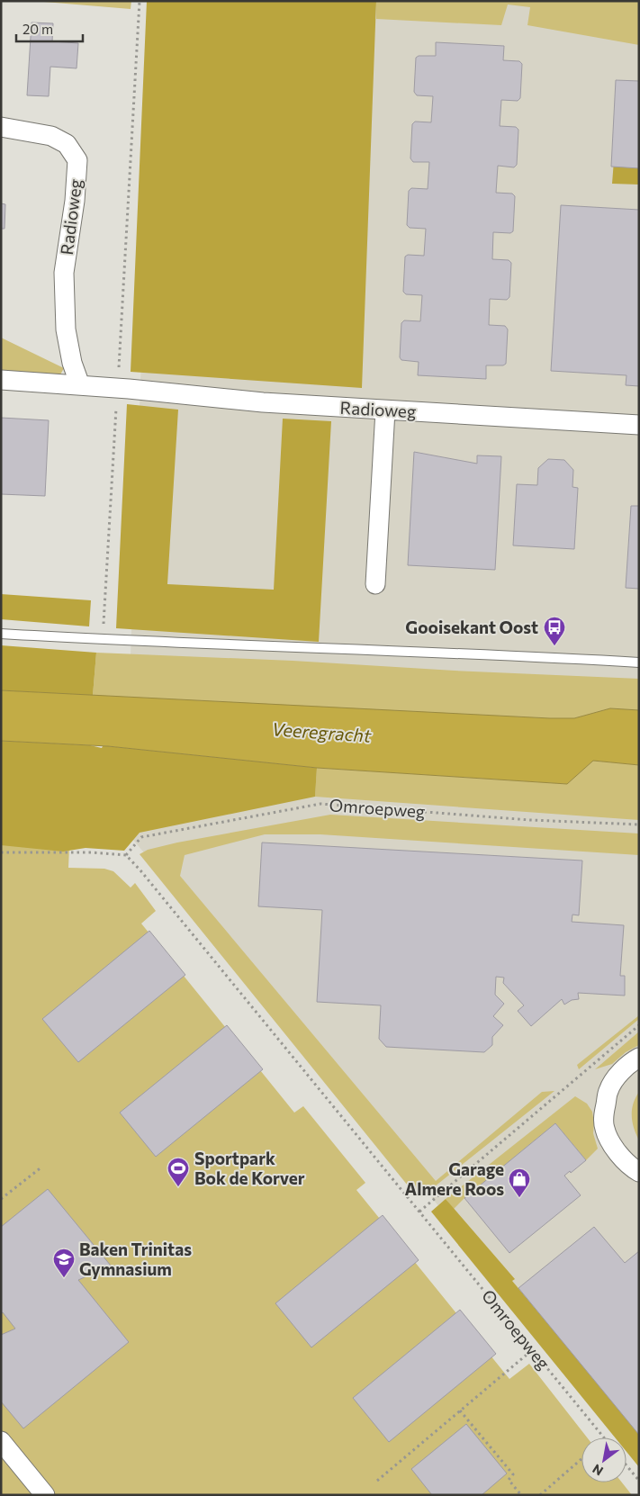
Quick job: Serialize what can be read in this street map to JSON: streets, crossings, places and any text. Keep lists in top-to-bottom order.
{
  "streets": {
    "street": ["Radioweg"],
    "path": ["Omroepweg"]
  },
  "water": ["Veeregracht"],
  "places": {
    "bus stop": ["Gooisekant Oost"],
    "sports": ["Sportpark Bok de Korver"],
    "shop": ["Garage Almere Roos"],
    "school or university": ["Baken Trinitas Gymnasium"]
  },
  "scale_bar": "20 m",
  "north": "bottom left"
}
